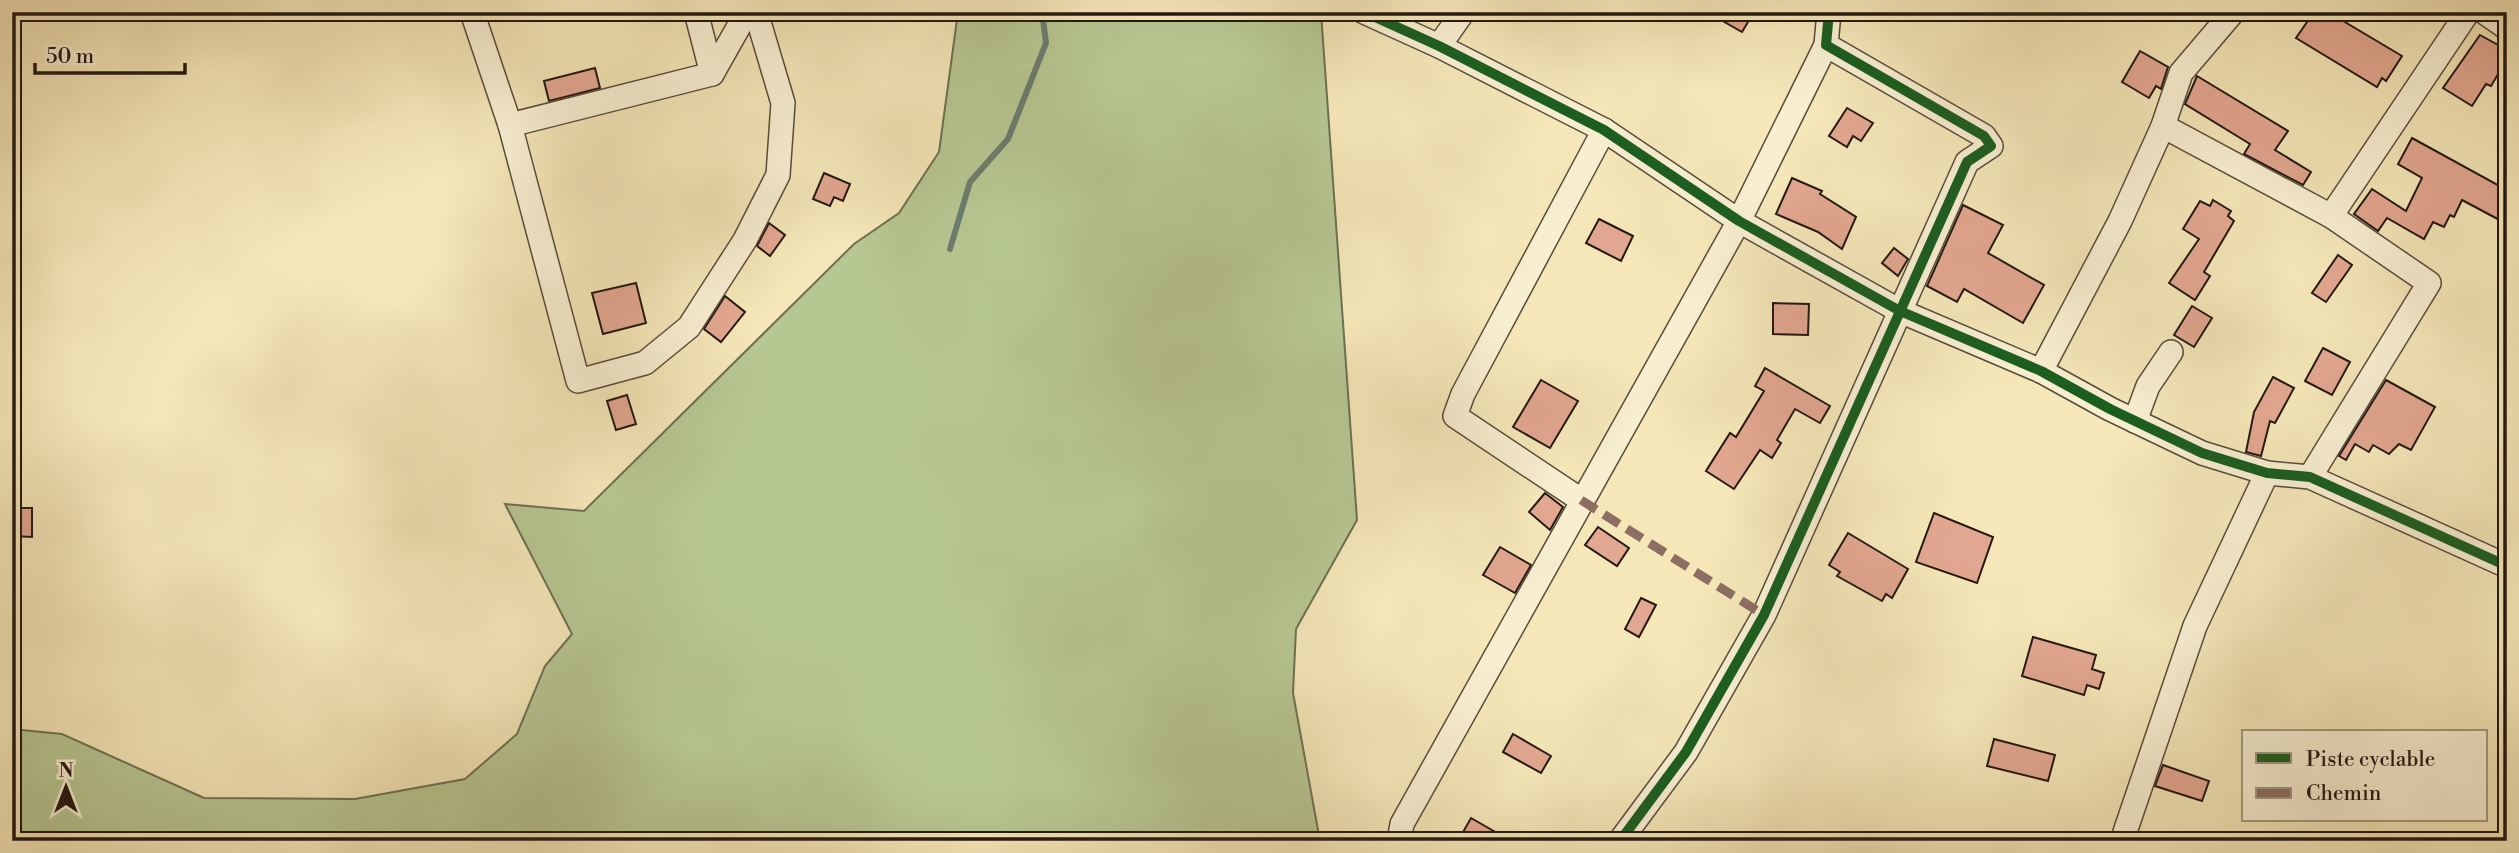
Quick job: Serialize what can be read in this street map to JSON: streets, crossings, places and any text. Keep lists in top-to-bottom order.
{
  "legend": ["Piste cyclable", "Chemin"],
  "scale_bar": "50 m",
  "north": "top"
}
